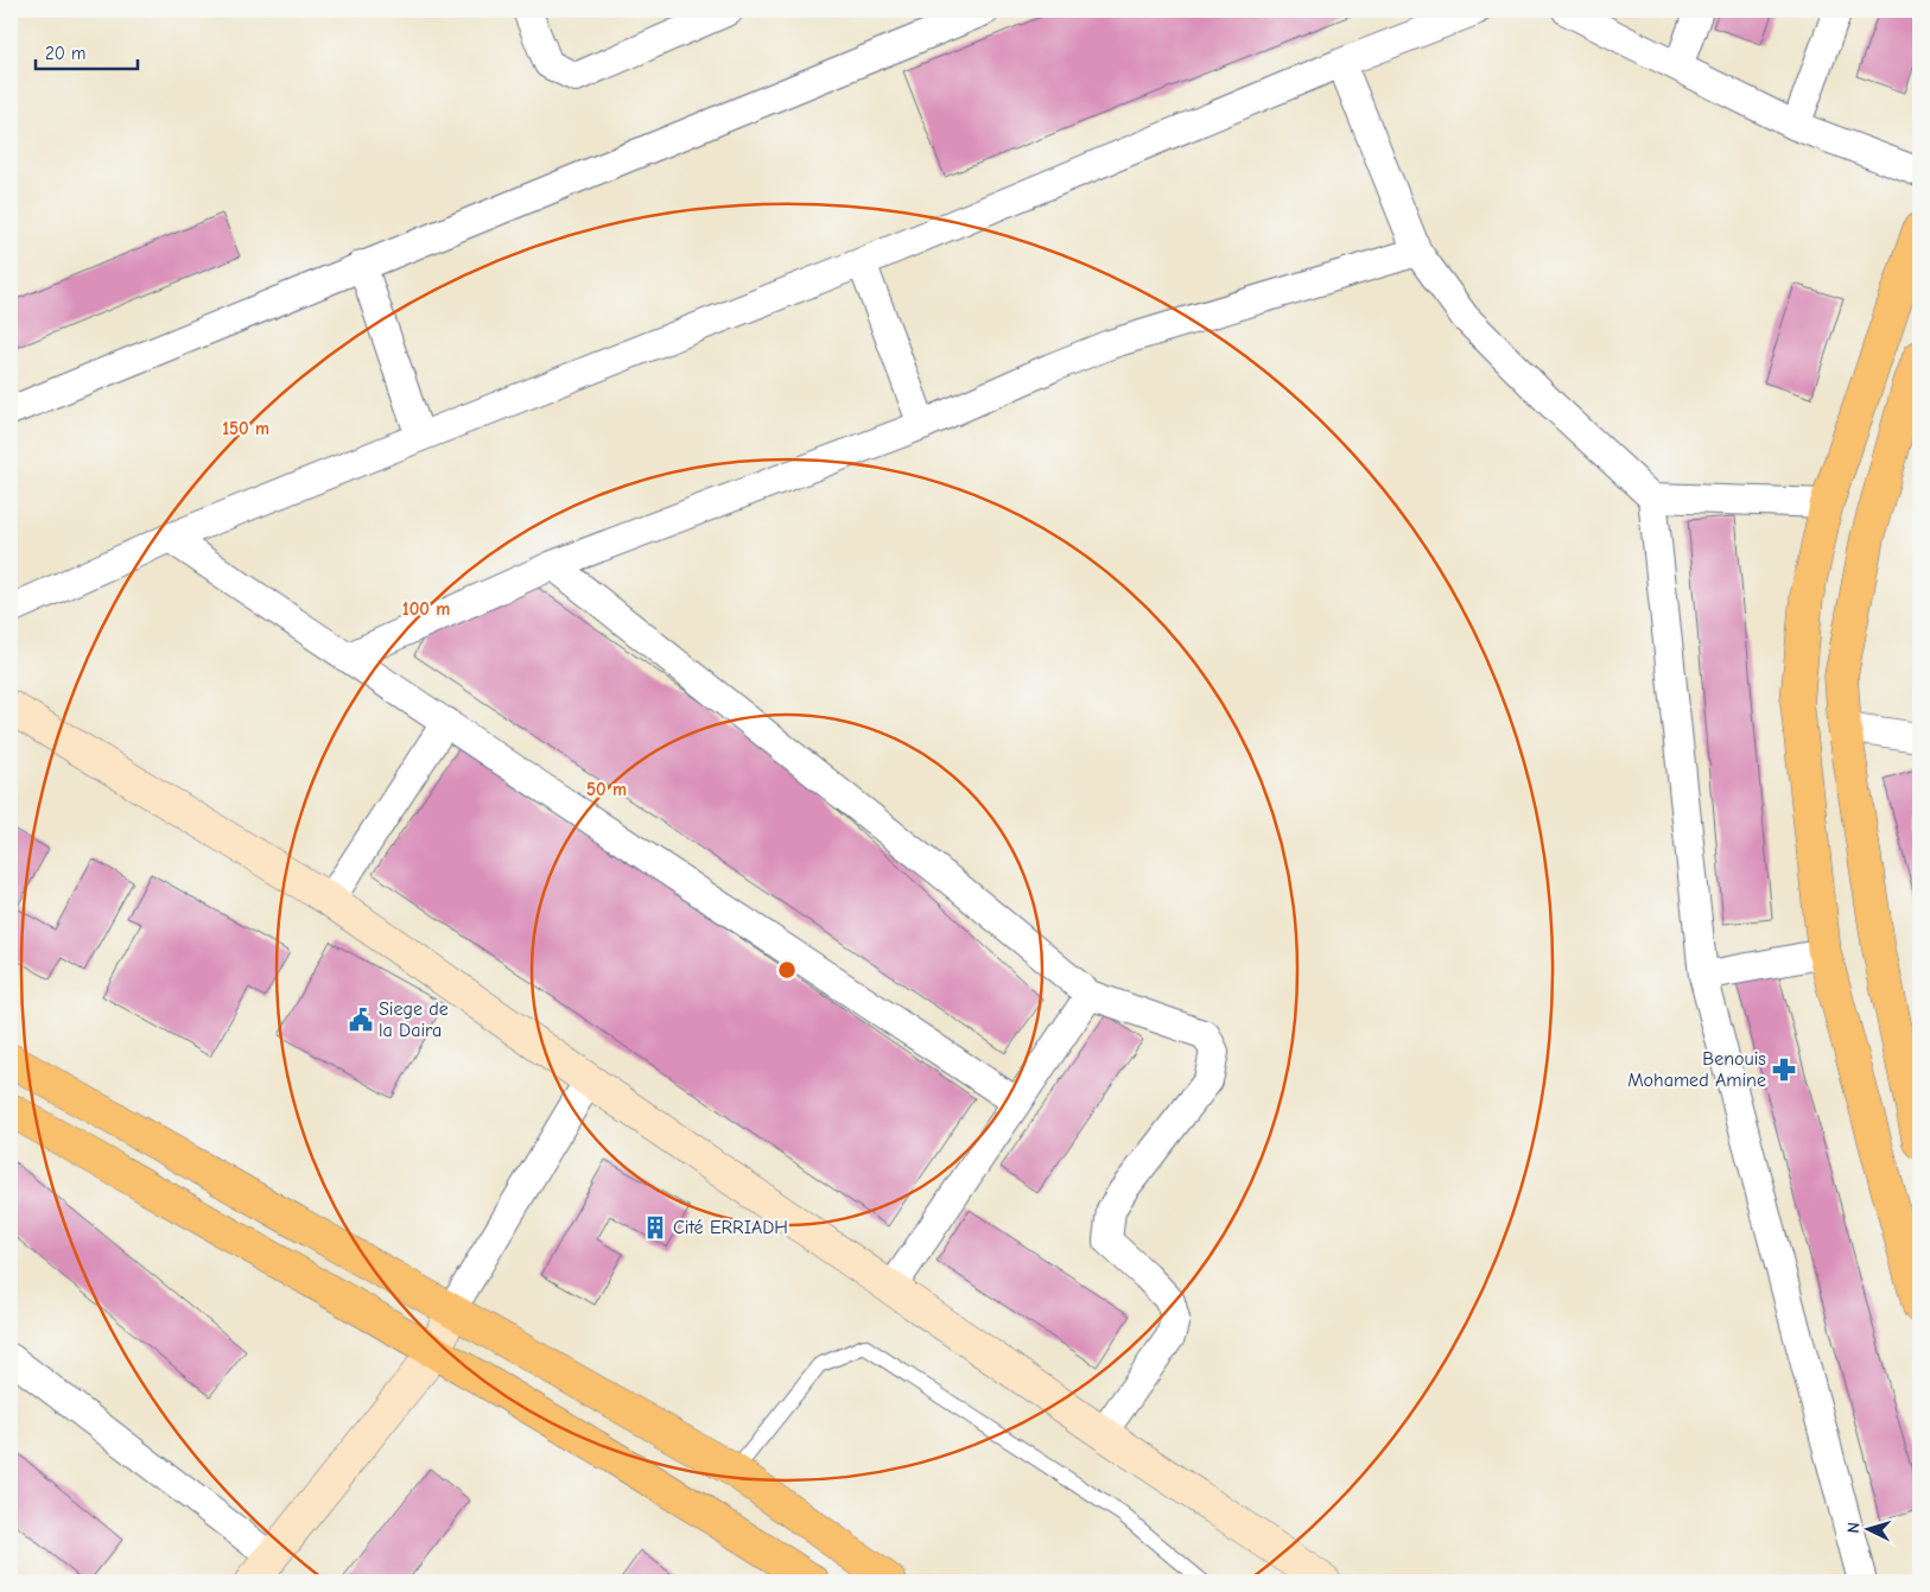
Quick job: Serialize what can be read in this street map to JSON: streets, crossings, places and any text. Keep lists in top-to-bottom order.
{
  "places": {
    "public building": ["Siege de la Daira"],
    "pharmacy": ["Benouis Mohamed Amine"],
    "building": ["Cité ERRIADH"]
  },
  "scale_bar": "20 m",
  "north": "left",
  "rings": ["150 m", "100 m", "50 m"]
}
